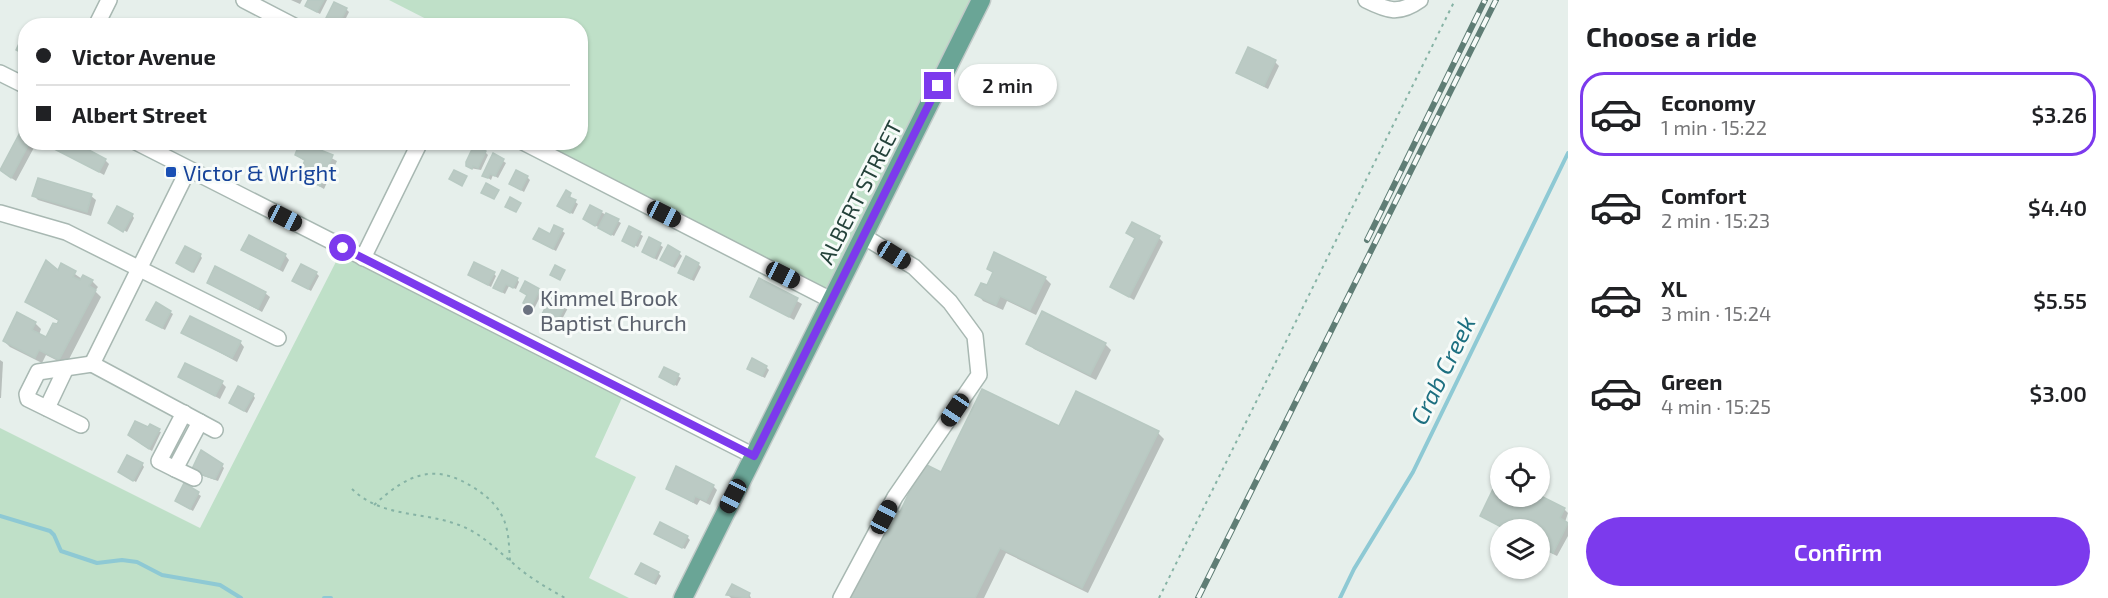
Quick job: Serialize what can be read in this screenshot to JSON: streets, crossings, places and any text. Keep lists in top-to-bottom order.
{
  "streets": {
    "main road": ["ALBERT STREET"]
  },
  "water": ["Crab Creek"],
  "places": {
    "transit": ["Victor & Wright"],
    "other": ["Kimmel Brook Baptist Church"]
  },
  "page": {
    "heading": "Choose a ride",
    "banner": ["Victor Avenue", "Albert Street"],
    "bubble": "2 min",
    "list": [
      {
        "name": "Economy",
        "note": "1 min · 15:22",
        "value": "$3.26"
      },
      {
        "name": "Comfort",
        "note": "2 min · 15:23",
        "value": "$4.40"
      },
      {
        "name": "XL",
        "note": "3 min · 15:24",
        "value": "$5.55"
      },
      {
        "name": "Green",
        "note": "4 min · 15:25",
        "value": "$3.00"
      }
    ],
    "buttons": "Confirm"
  }
}
